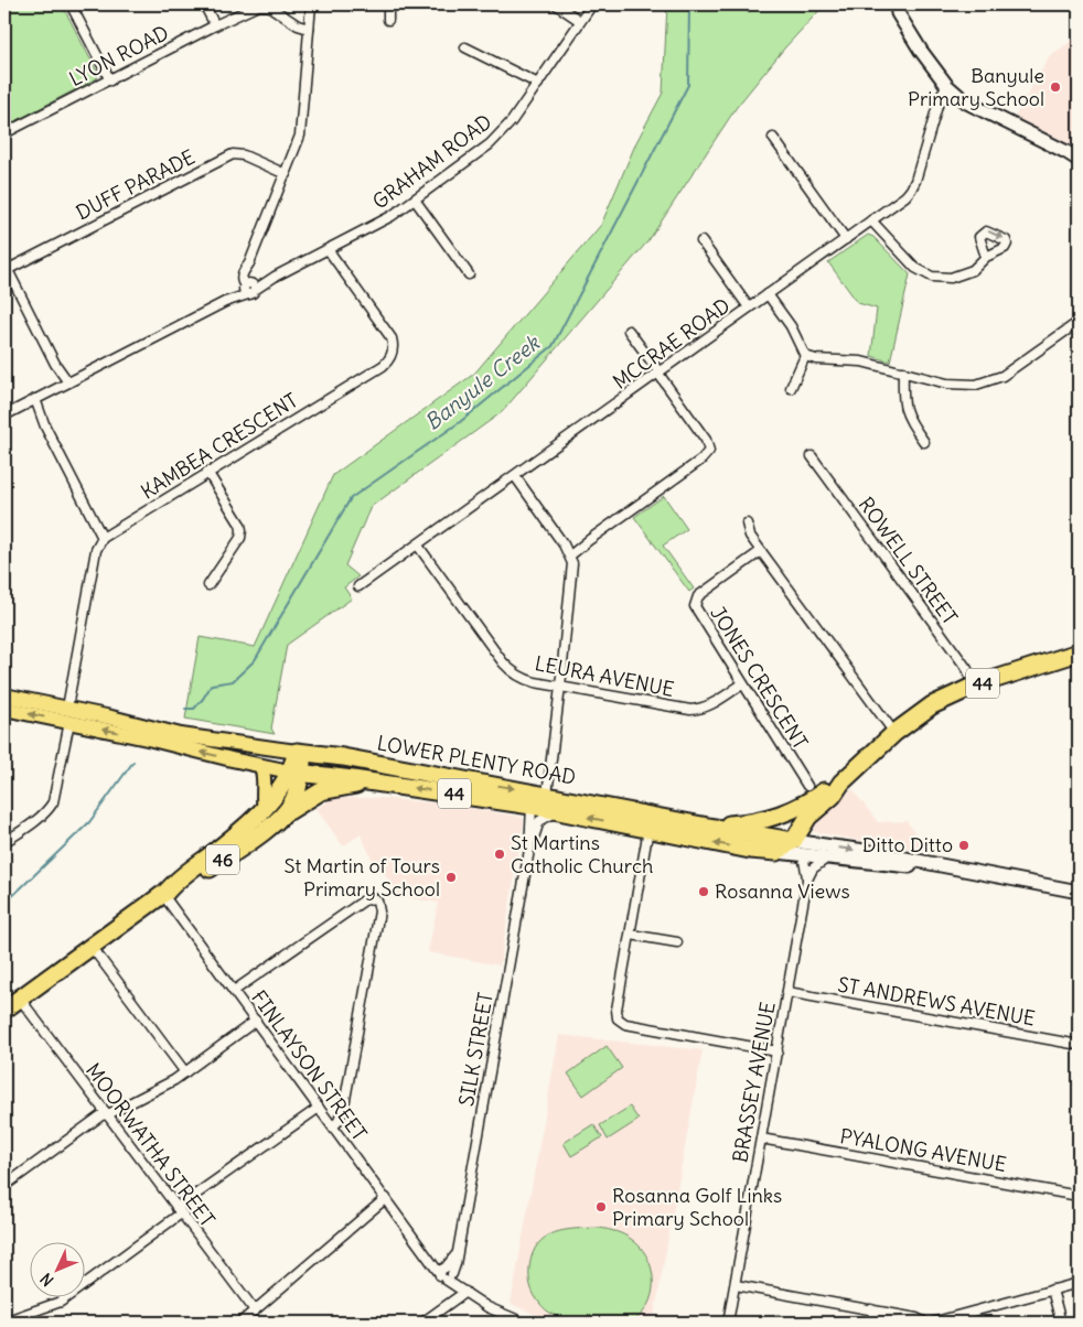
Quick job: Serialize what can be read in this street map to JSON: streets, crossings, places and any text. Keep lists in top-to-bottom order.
{
  "streets": {
    "highway": ["44", "LOWER PLENTY ROAD", "46"],
    "street": [
      "LYON ROAD",
      "GRAHAM ROAD",
      "DUFF PARADE",
      "MCCRAE ROAD",
      "KAMBEA CRESCENT",
      "ROWELL STREET",
      "LEURA AVENUE",
      "JONES CRESCENT",
      "ST ANDREWS AVENUE",
      "SILK STREET",
      "FINLAYSON STREET",
      "BRASSEY AVENUE",
      "MOORWATHA STREET",
      "PYALONG AVENUE"
    ]
  },
  "crossings": [
    ["GRAHAM ROAD", "KAMBEA CRESCENT"],
    ["MCCRAE ROAD", "LEURA AVENUE"],
    ["ROWELL STREET", "44"],
    ["LEURA AVENUE", "JONES CRESCENT"],
    ["44", "LOWER PLENTY ROAD"],
    ["LOWER PLENTY ROAD", "46"],
    ["LOWER PLENTY ROAD", "SILK STREET"],
    ["LOWER PLENTY ROAD", "BRASSEY AVENUE"],
    ["46", "FINLAYSON STREET"],
    ["46", "MOORWATHA STREET"],
    ["ST ANDREWS AVENUE", "BRASSEY AVENUE"],
    ["SILK STREET", "FINLAYSON STREET"],
    ["BRASSEY AVENUE", "PYALONG AVENUE"]
  ],
  "water": ["Banyule Creek"],
  "places": [
    "Banyule Primary School",
    "Ditto Ditto",
    "St Martins Catholic Church",
    "St Martin of Tours Primary School",
    "Rosanna Views",
    "Rosanna Golf Links Primary School"
  ],
  "north": "bottom left"
}
